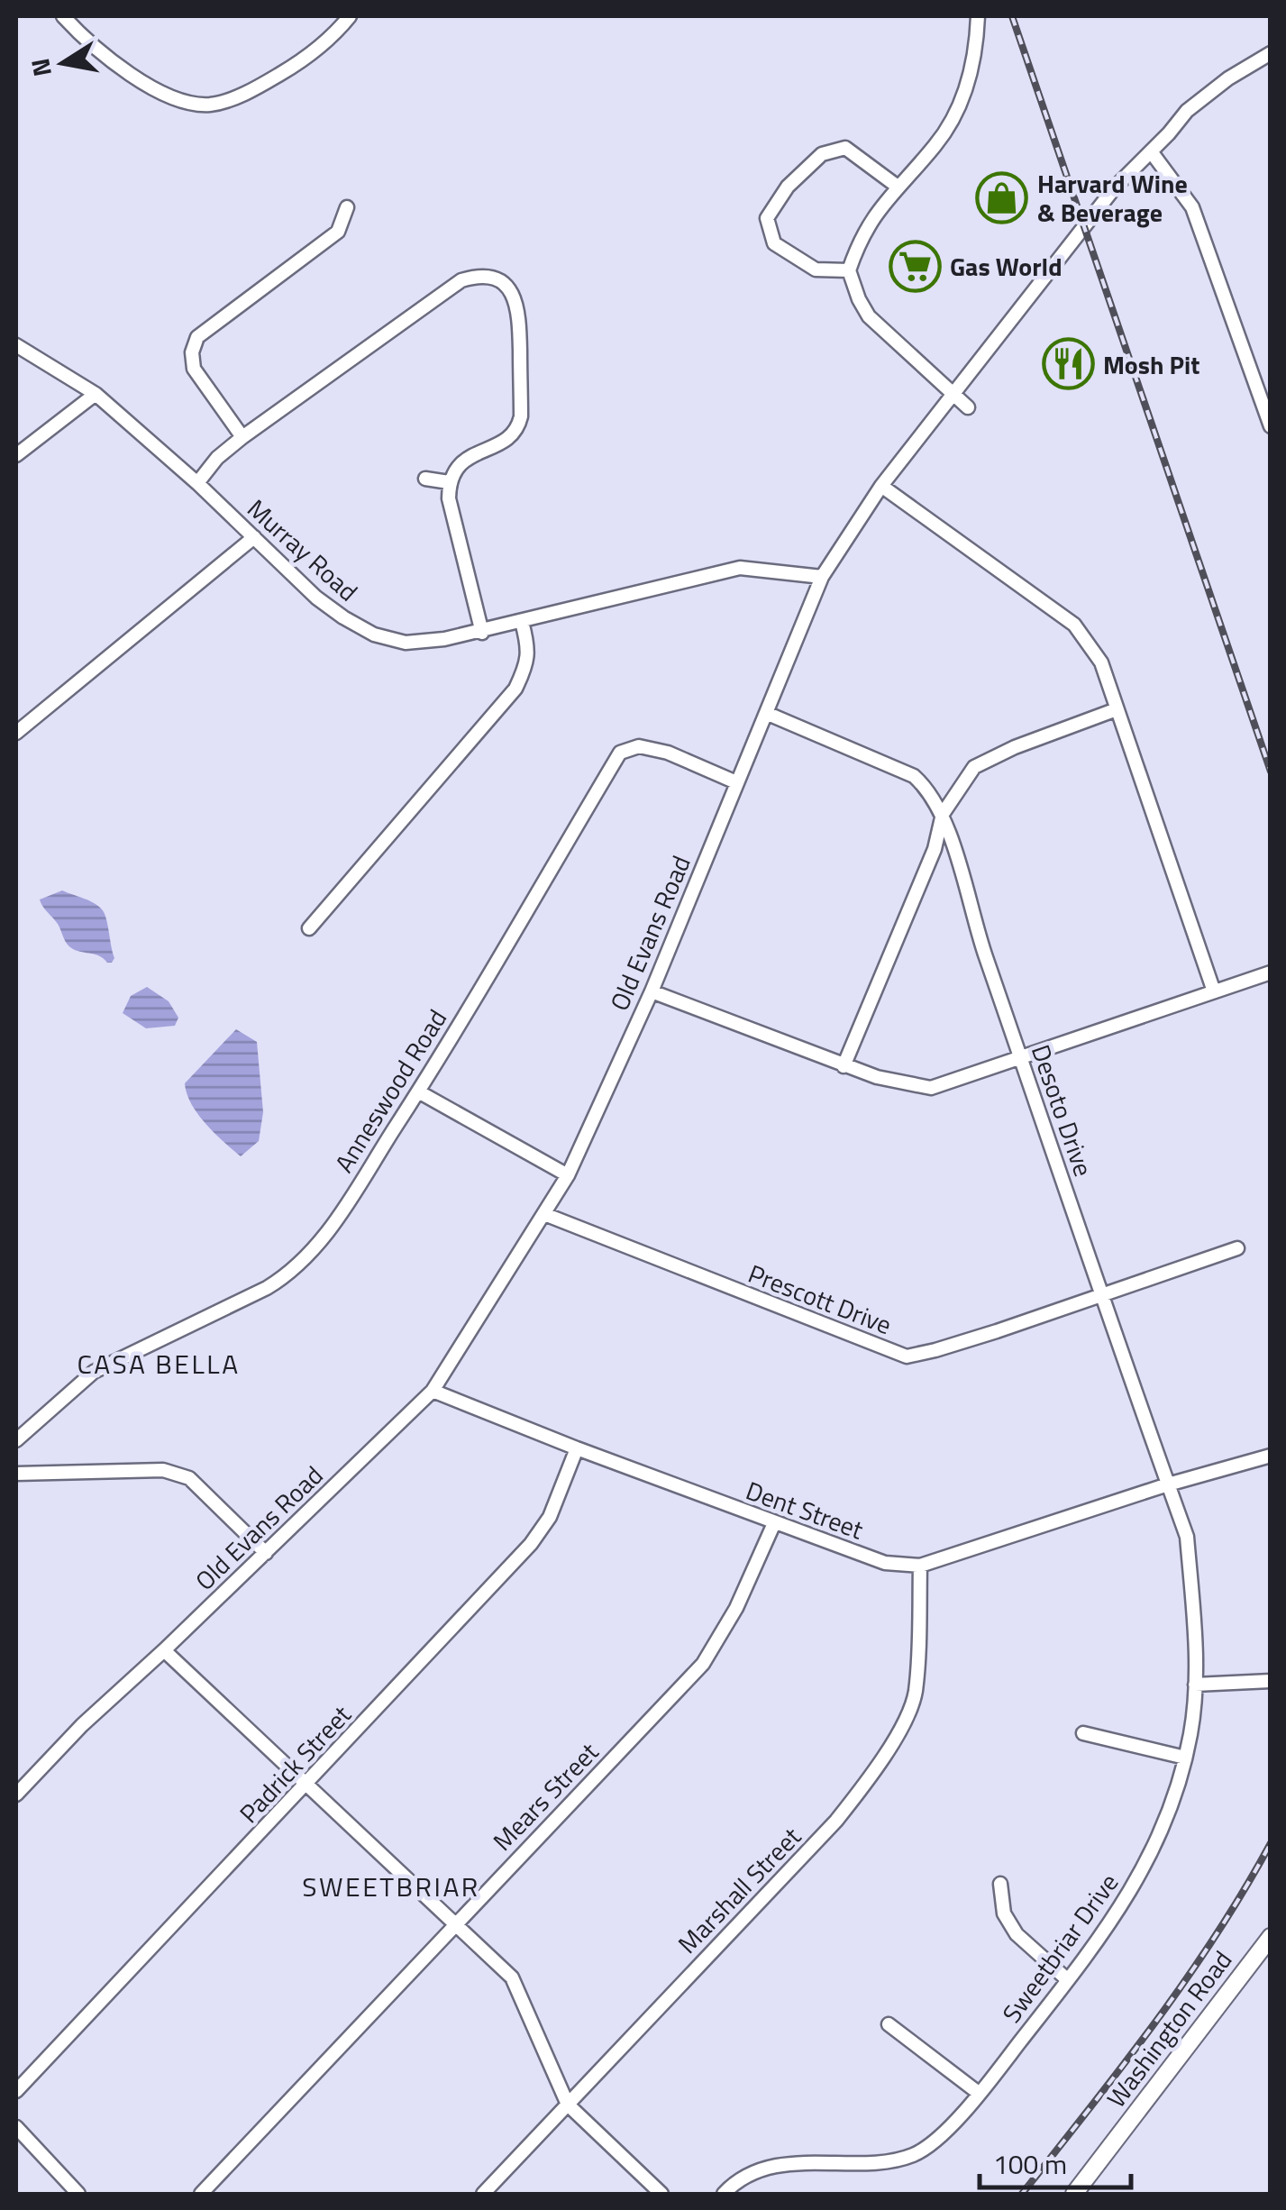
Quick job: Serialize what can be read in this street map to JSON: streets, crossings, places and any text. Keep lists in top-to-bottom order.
{
  "streets": {
    "main road": ["Washington Road"],
    "street": [
      "Murray Road",
      "Old Evans Road",
      "Anneswood Road",
      "Desoto Drive",
      "Prescott Drive",
      "Dent Street",
      "Padrick Street",
      "Mears Street",
      "Marshall Street",
      "Sweetbriar Drive"
    ]
  },
  "crossings": [
    ["Murray Road", "Old Evans Road"],
    ["Old Evans Road", "Anneswood Road"],
    ["Old Evans Road", "Desoto Drive"],
    ["Old Evans Road", "Prescott Drive"],
    ["Old Evans Road", "Dent Street"],
    ["Desoto Drive", "Prescott Drive"],
    ["Desoto Drive", "Dent Street"],
    ["Desoto Drive", "Sweetbriar Drive"],
    ["Dent Street", "Padrick Street"],
    ["Dent Street", "Mears Street"],
    ["Dent Street", "Marshall Street"],
    ["Dent Street", "Sweetbriar Drive"]
  ],
  "districts": ["CASA BELLA", "SWEETBRIAR"],
  "places": {
    "shop": ["Harvard Wine & Beverage"],
    "supermarket": ["Gas World"],
    "restaurant": ["Mosh Pit"]
  },
  "scale_bar": "100 m",
  "north": "left"
}
